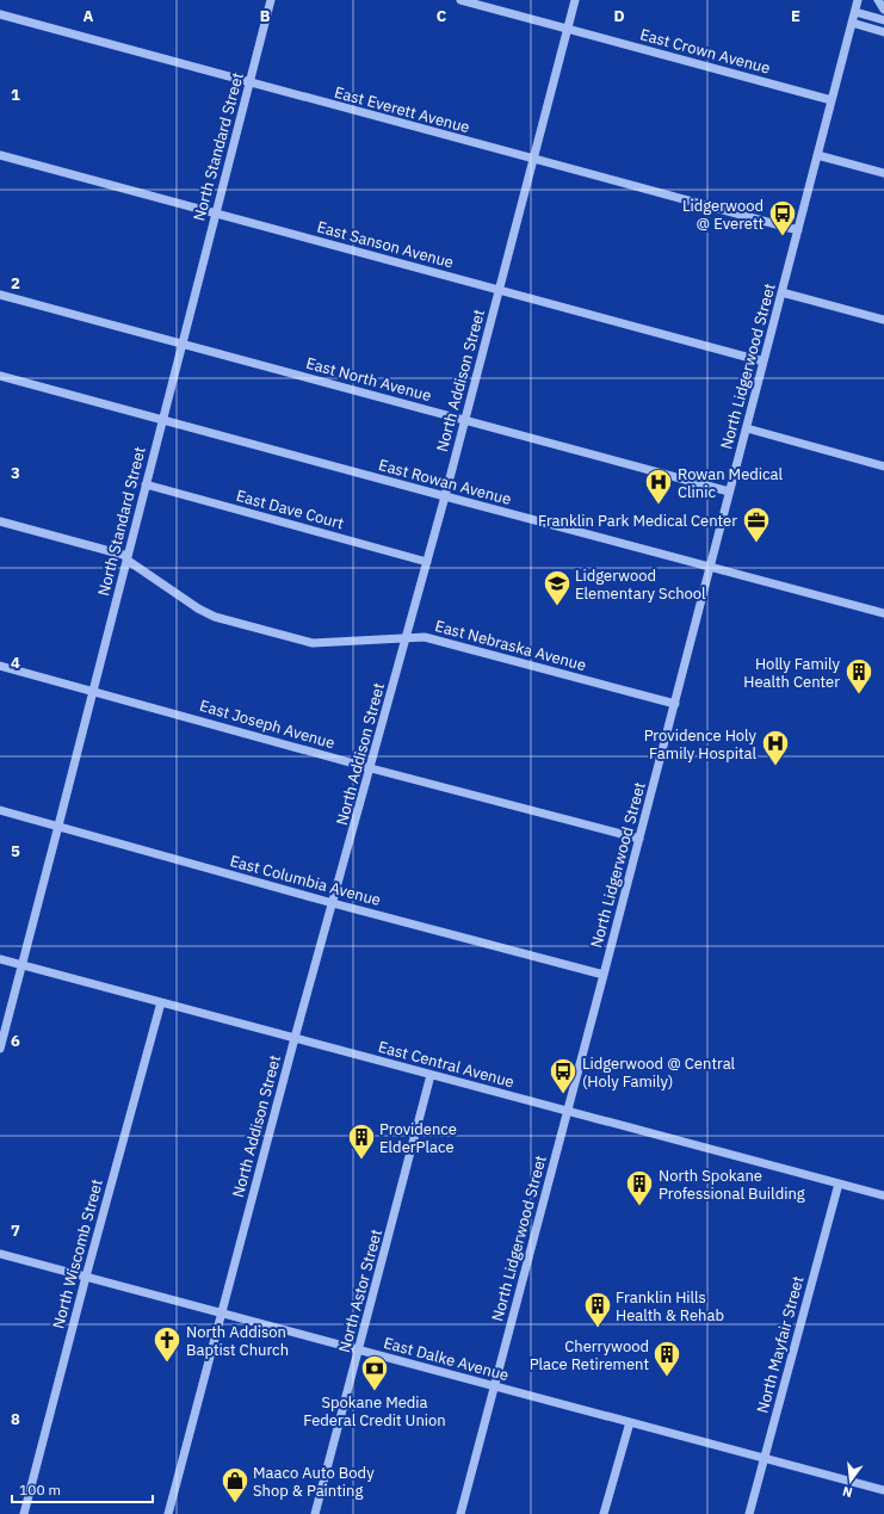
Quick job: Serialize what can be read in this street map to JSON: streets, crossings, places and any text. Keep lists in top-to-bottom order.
{
  "streets": {
    "street": [
      "East Crown Avenue",
      "East Everett Avenue",
      "North Standard Street",
      "East Sanson Avenue",
      "North Lidgerwood Street",
      "East North Avenue",
      "North Addison Street",
      "East Rowan Avenue",
      "East Dave Court",
      "East Nebraska Avenue",
      "East Joseph Avenue",
      "East Columbia Avenue",
      "East Central Avenue",
      "North Wiscomb Street",
      "North Astor Street",
      "North Mayfair Street",
      "East Dalke Avenue"
    ]
  },
  "crossings": [
    ["East Crown Avenue", "North Lidgerwood Street"],
    ["East Crown Avenue", "North Addison Street"],
    ["East Everett Avenue", "North Standard Street"],
    ["East Everett Avenue", "North Lidgerwood Street"],
    ["East Everett Avenue", "North Addison Street"],
    ["North Standard Street", "East Sanson Avenue"],
    ["North Standard Street", "East North Avenue"],
    ["North Standard Street", "East Rowan Avenue"],
    ["North Standard Street", "East Dave Court"],
    ["North Standard Street", "East Nebraska Avenue"],
    ["North Standard Street", "East Joseph Avenue"],
    ["North Standard Street", "East Columbia Avenue"],
    ["North Standard Street", "East Central Avenue"],
    ["East Sanson Avenue", "North Lidgerwood Street"],
    ["East Sanson Avenue", "North Addison Street"],
    ["North Lidgerwood Street", "East North Avenue"],
    ["North Lidgerwood Street", "East Rowan Avenue"],
    ["North Lidgerwood Street", "East Nebraska Avenue"],
    ["North Lidgerwood Street", "East Joseph Avenue"],
    ["North Lidgerwood Street", "East Columbia Avenue"],
    ["North Lidgerwood Street", "East Central Avenue"],
    ["North Lidgerwood Street", "East Dalke Avenue"],
    ["East North Avenue", "North Addison Street"],
    ["North Addison Street", "East Rowan Avenue"],
    ["North Addison Street", "East Dave Court"],
    ["North Addison Street", "East Nebraska Avenue"],
    ["North Addison Street", "East Joseph Avenue"],
    ["North Addison Street", "East Columbia Avenue"],
    ["North Addison Street", "East Central Avenue"],
    ["North Addison Street", "East Dalke Avenue"],
    ["East Central Avenue", "North Wiscomb Street"],
    ["East Central Avenue", "North Astor Street"],
    ["East Central Avenue", "North Mayfair Street"],
    ["North Wiscomb Street", "East Dalke Avenue"],
    ["North Astor Street", "East Dalke Avenue"],
    ["North Mayfair Street", "East Dalke Avenue"]
  ],
  "places": {
    "bus stop": ["Lidgerwood @ Everett", "Lidgerwood @ Central (Holy Family)"],
    "hospital": ["Rowan Medical Clinic", "Providence Holy Family Hospital"],
    "office": ["Franklin Park Medical Center"],
    "school or university": ["Lidgerwood Elementary School"],
    "building": [
      "Holly Family Health Center",
      "Providence ElderPlace",
      "North Spokane Professional Building",
      "Franklin Hills Health & Rehab",
      "Cherrywood Place Retirement"
    ],
    "church": ["North Addison Baptist Church"],
    "bank": ["Spokane Media Federal Credit Union"],
    "shop": ["Maaco Auto Body Shop & Painting"]
  },
  "scale_bar": "100 m",
  "north": "bottom",
  "grid": {
    "columns": [
      "A",
      "B",
      "C",
      "D",
      "E"
    ],
    "rows": [
      "1",
      "2",
      "3",
      "4",
      "5",
      "6",
      "7",
      "8"
    ]
  }
}
